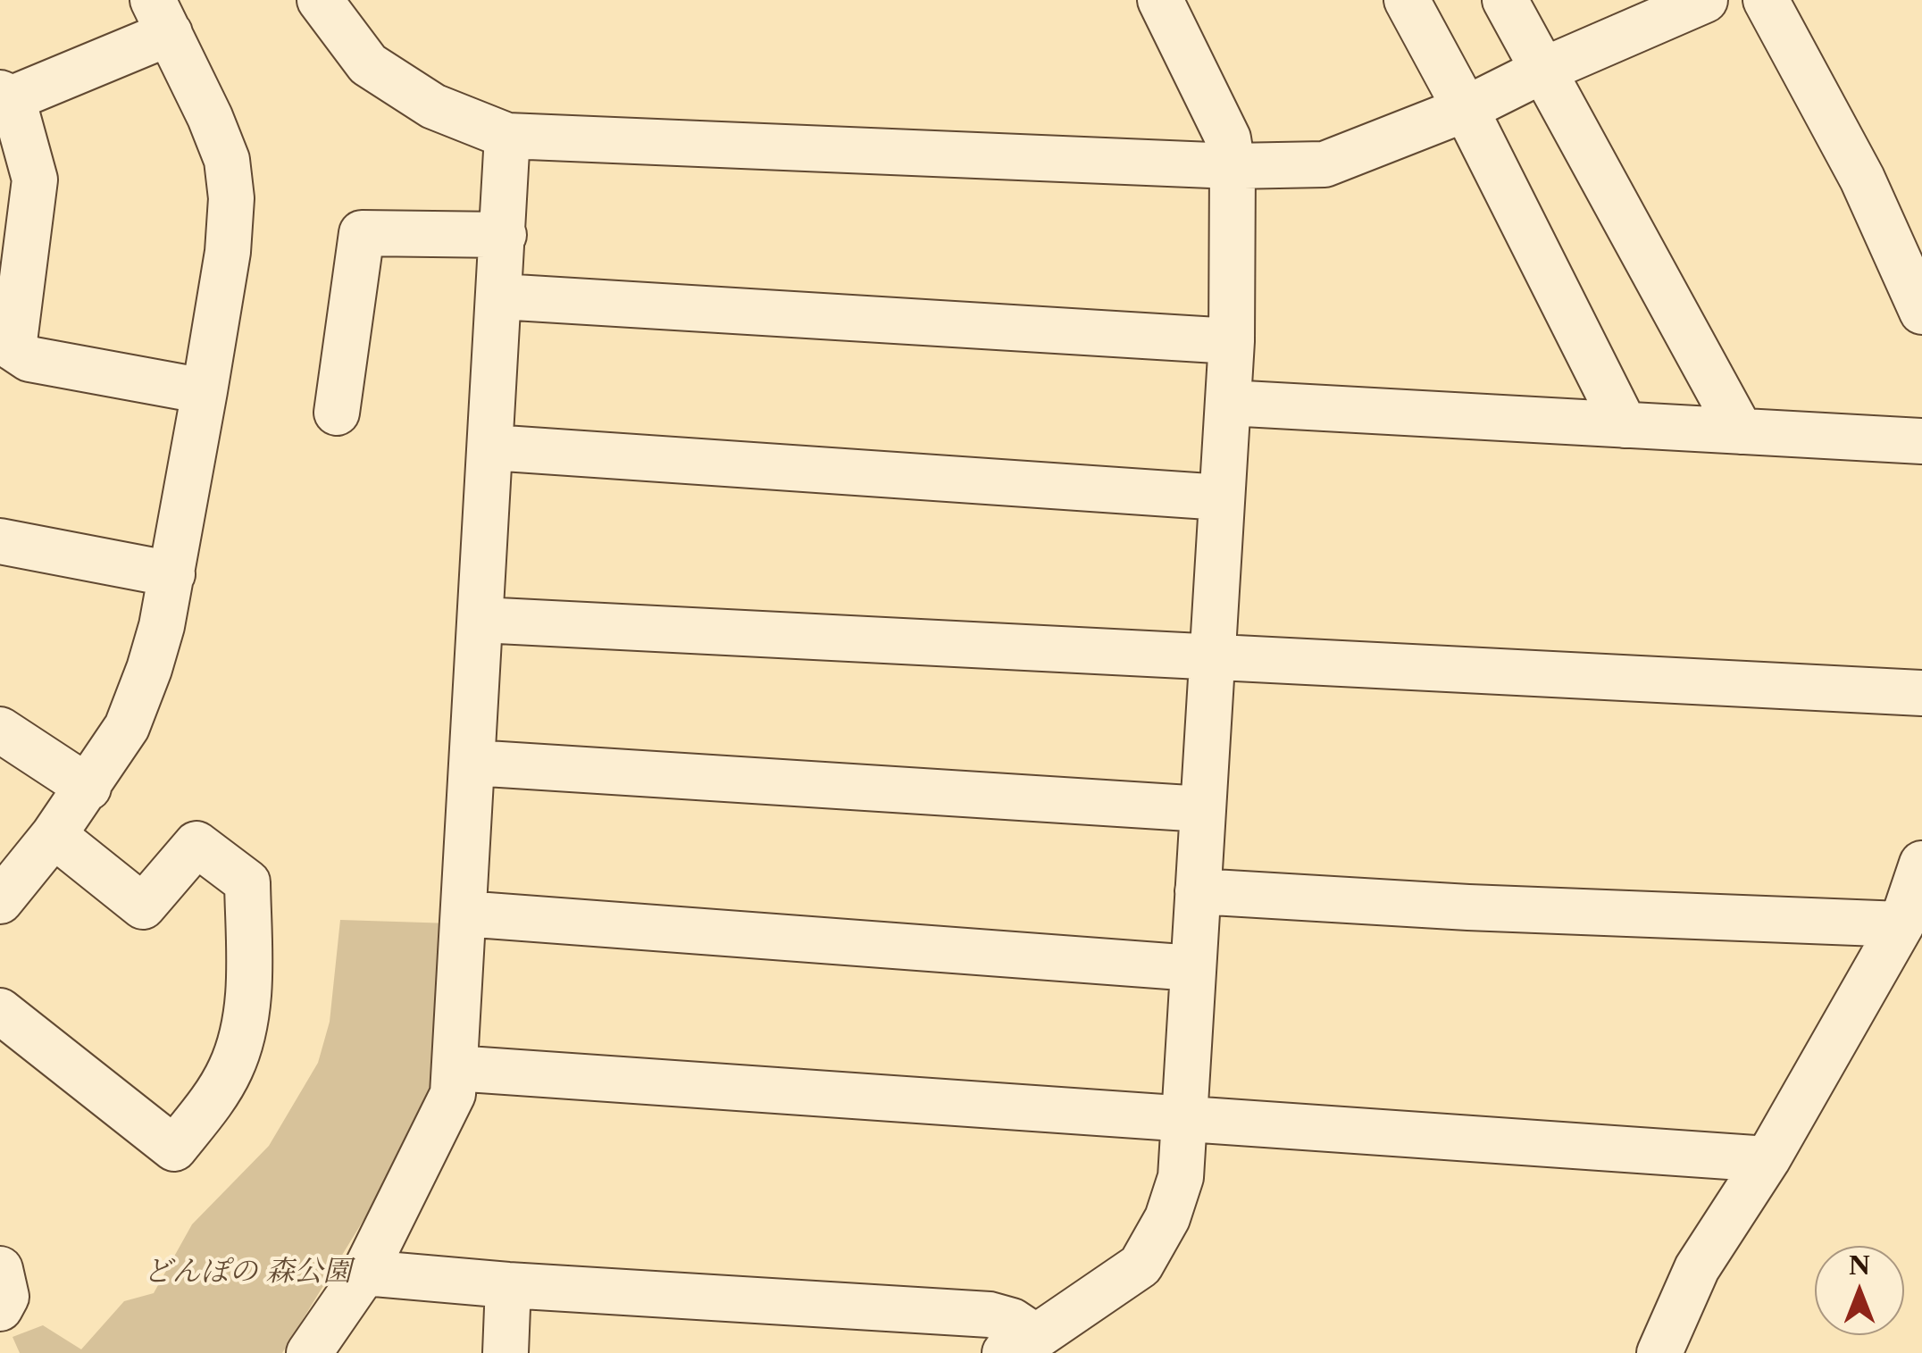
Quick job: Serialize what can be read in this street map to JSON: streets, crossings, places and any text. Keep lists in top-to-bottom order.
{
  "parks": ["どんぽの 森公園"],
  "north": "top"
}
